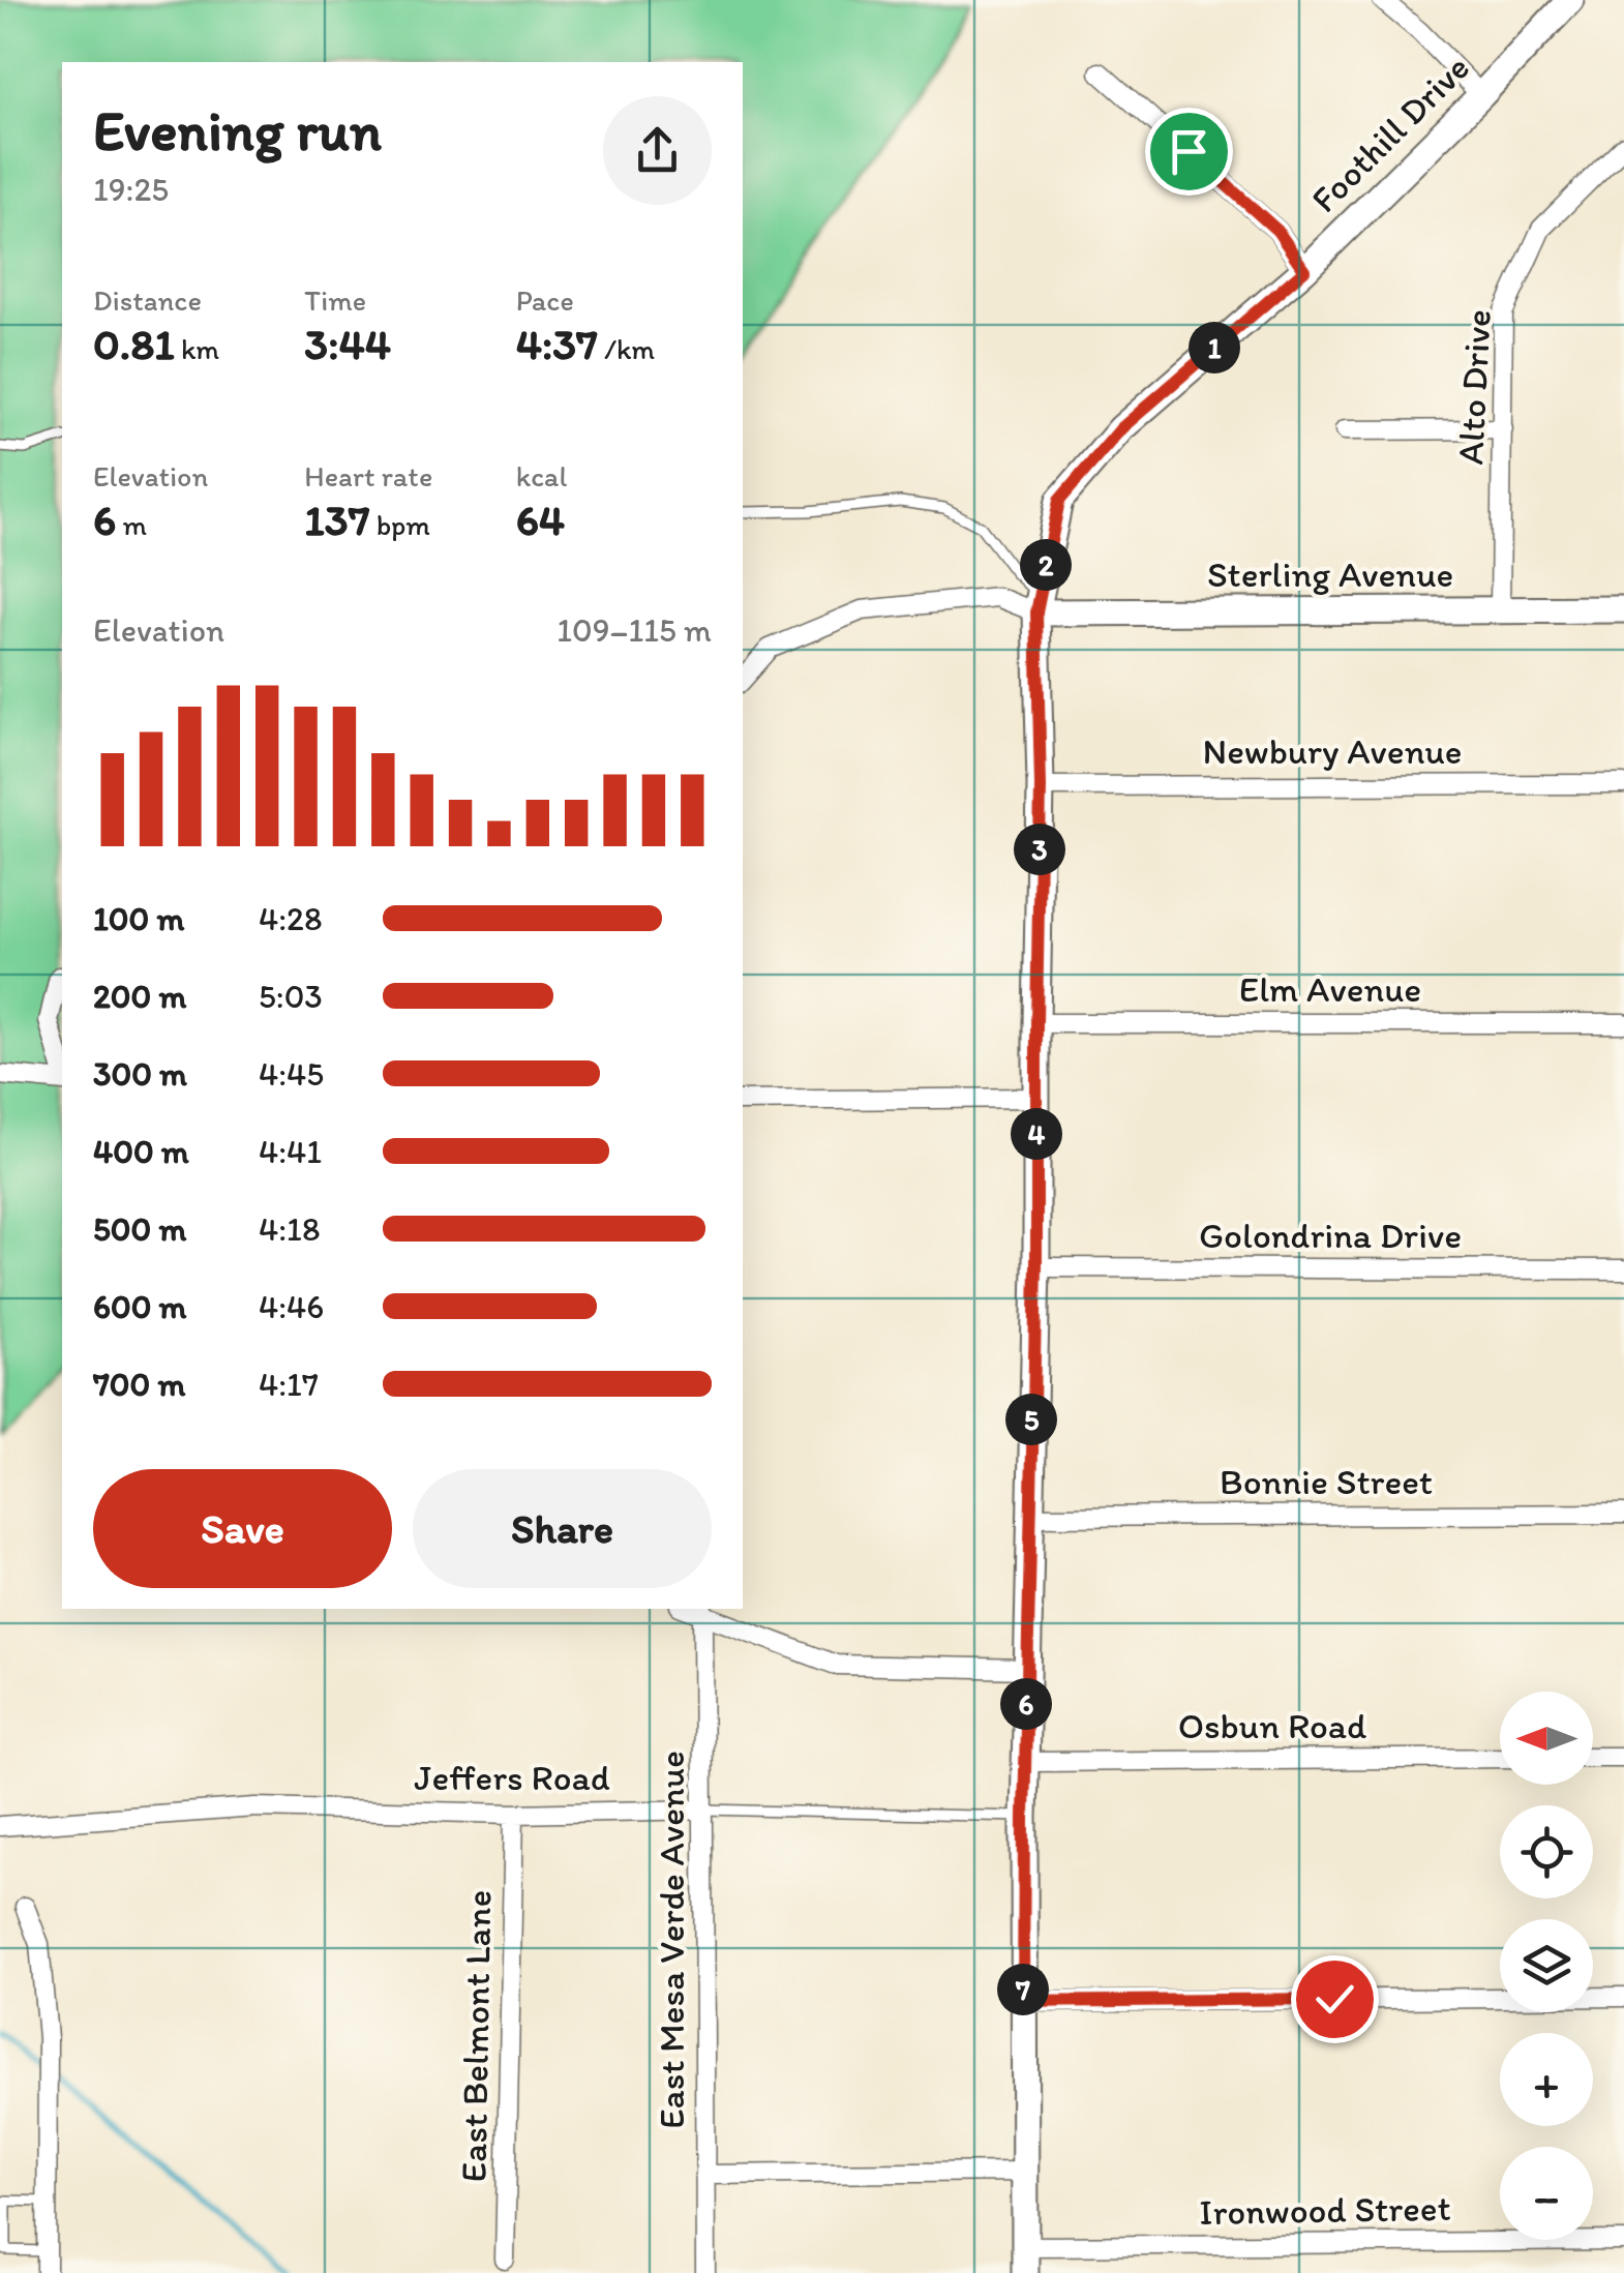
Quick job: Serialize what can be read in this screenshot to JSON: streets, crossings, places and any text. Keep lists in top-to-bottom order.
{
  "streets": {
    "street": [
      "Foothill Drive",
      "Alto Drive",
      "Sterling Avenue",
      "Newbury Avenue",
      "Elm Avenue",
      "Golondrina Drive",
      "Bonnie Street",
      "Osbun Road",
      "Jeffers Road",
      "East Mesa Verde Avenue",
      "East Belmont Lane",
      "Ironwood Street"
    ]
  },
  "crossings": [
    ["Foothill Drive", "Sterling Avenue"],
    ["Foothill Drive", "Newbury Avenue"],
    ["Foothill Drive", "Elm Avenue"],
    ["Foothill Drive", "Golondrina Drive"],
    ["Foothill Drive", "Bonnie Street"],
    ["Foothill Drive", "Osbun Road"],
    ["Foothill Drive", "Jeffers Road"],
    ["Foothill Drive", "Ironwood Street"],
    ["Alto Drive", "Sterling Avenue"],
    ["Jeffers Road", "East Mesa Verde Avenue"],
    ["Jeffers Road", "East Belmont Lane"]
  ],
  "north": "left",
  "page": {
    "heading": ["Evening run", "19:25"],
    "stats": [
      ["Distance", "0.81 km"],
      ["Time", "3:44"],
      ["Pace", "4:37 /km"],
      ["Elevation", "6 m"],
      ["Heart rate", "137 bpm"],
      ["kcal", "64"]
    ],
    "pins": [
      "1",
      "2",
      "3",
      "4",
      "5",
      "6",
      "7"
    ],
    "chart": ["Elevation", "109–115 m"],
    "list": [
      {
        "name": "100 m",
        "note": "4:28"
      },
      {
        "name": "200 m",
        "note": "5:03"
      },
      {
        "name": "300 m",
        "note": "4:45"
      },
      {
        "name": "400 m",
        "note": "4:41"
      },
      {
        "name": "500 m",
        "note": "4:18"
      },
      {
        "name": "600 m",
        "note": "4:46"
      },
      {
        "name": "700 m",
        "note": "4:17"
      }
    ],
    "buttons": ["Save", "Share"],
    "map_buttons": ["+", "−"]
  }
}
